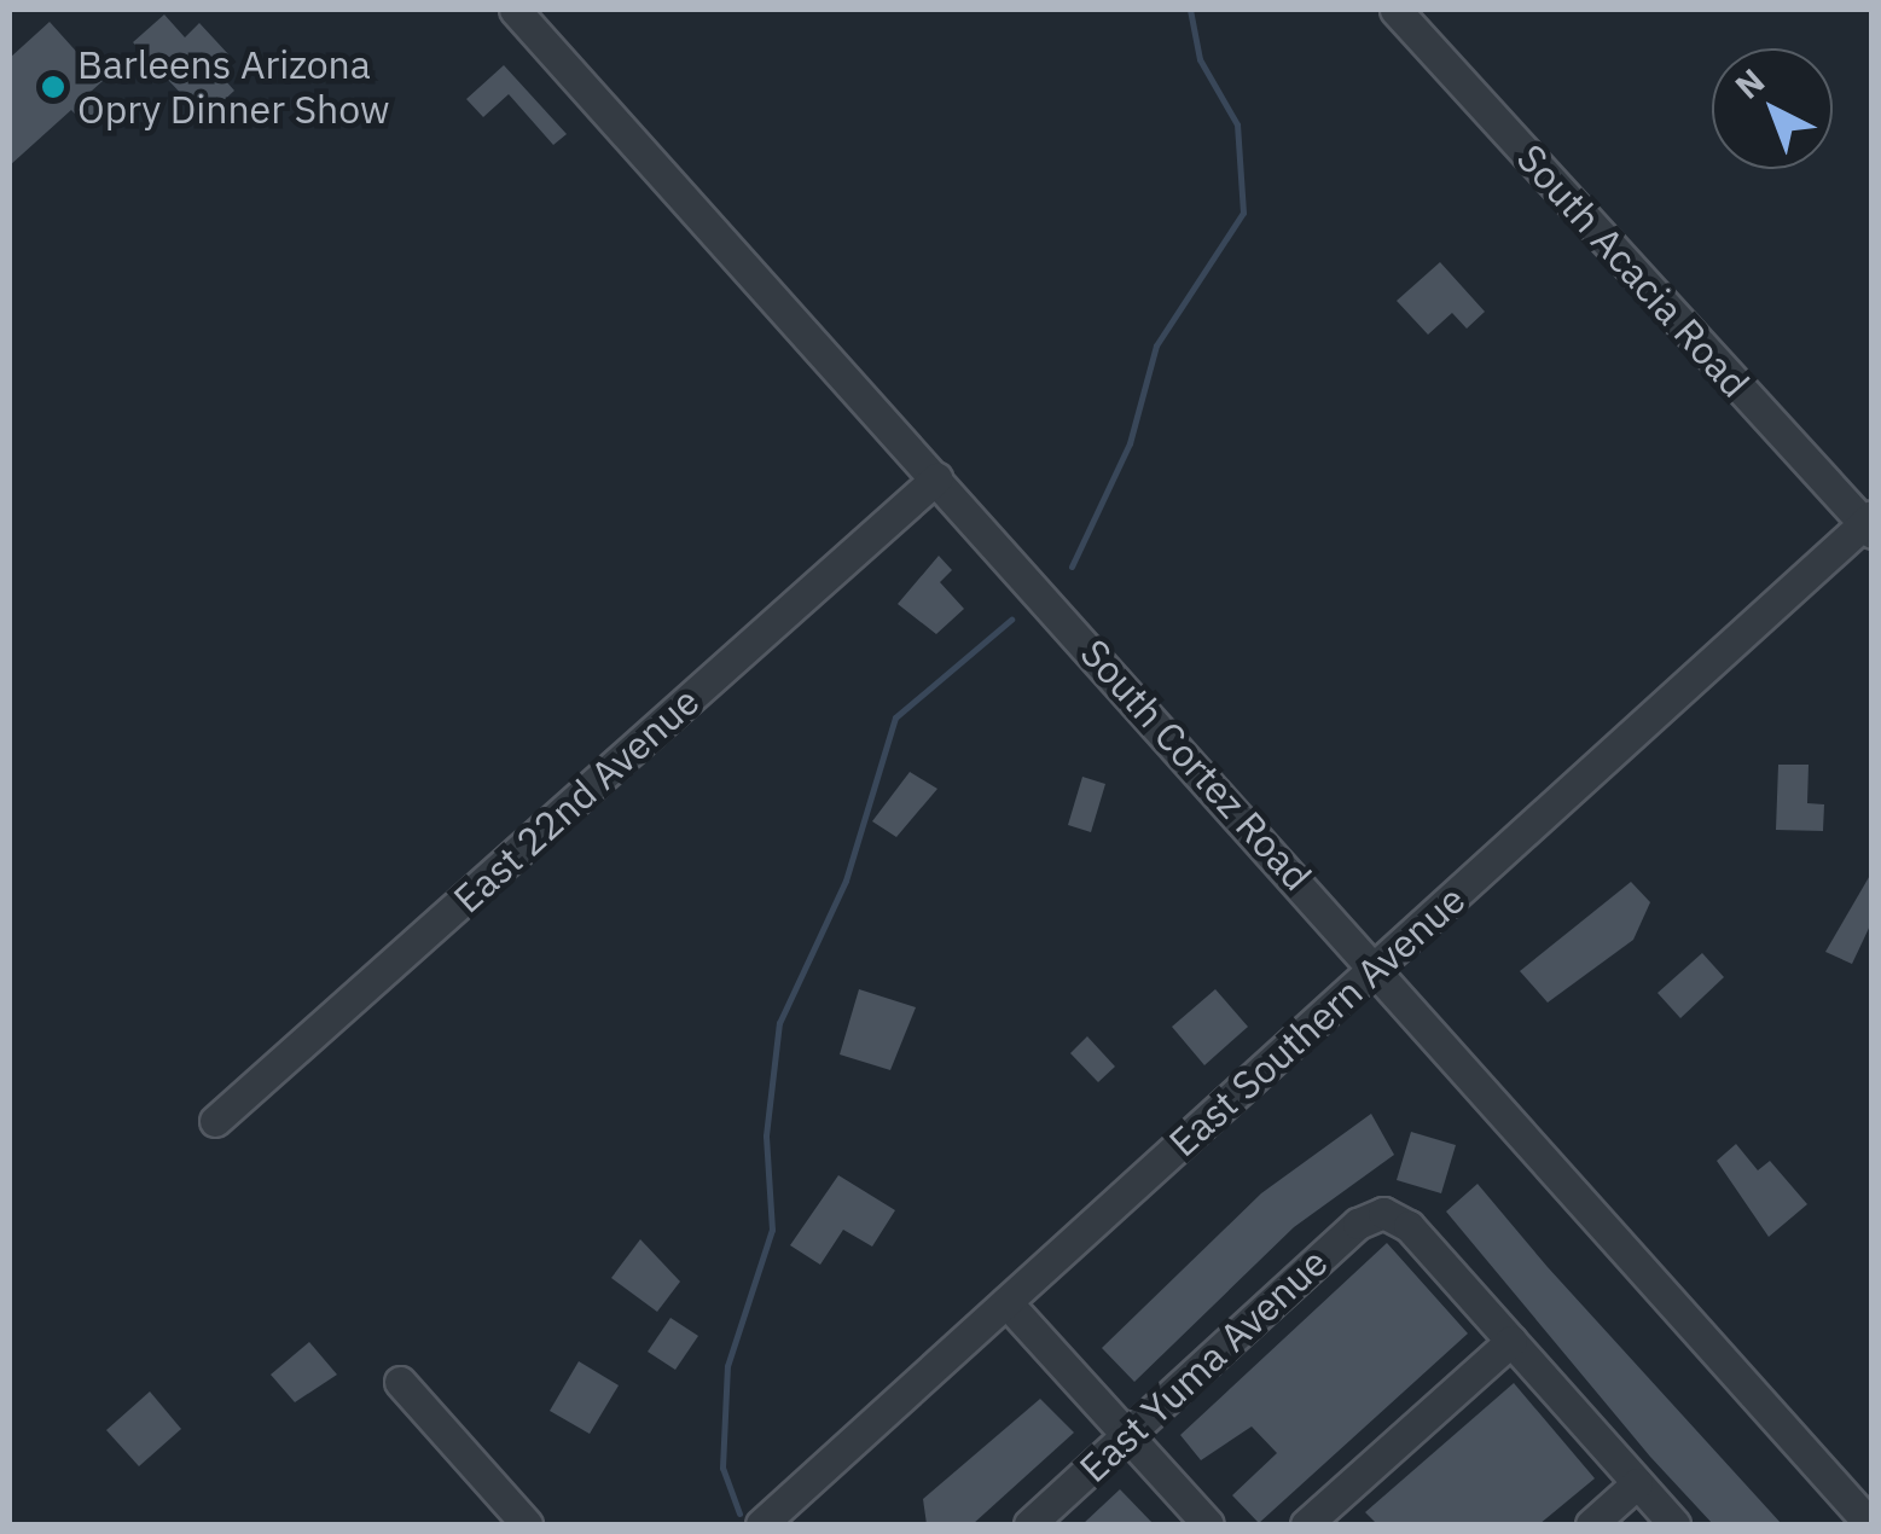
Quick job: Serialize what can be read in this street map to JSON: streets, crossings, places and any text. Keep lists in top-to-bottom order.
{
  "streets": {
    "street": [
      "South Acacia Road",
      "South Cortez Road",
      "East 22nd Avenue",
      "East Southern Avenue",
      "East Yuma Avenue"
    ]
  },
  "crossings": [
    ["South Acacia Road", "East Southern Avenue"],
    ["South Cortez Road", "East 22nd Avenue"],
    ["South Cortez Road", "East Southern Avenue"]
  ],
  "places": ["Barleens Arizona Opry Dinner Show"],
  "north": "top left"
}
